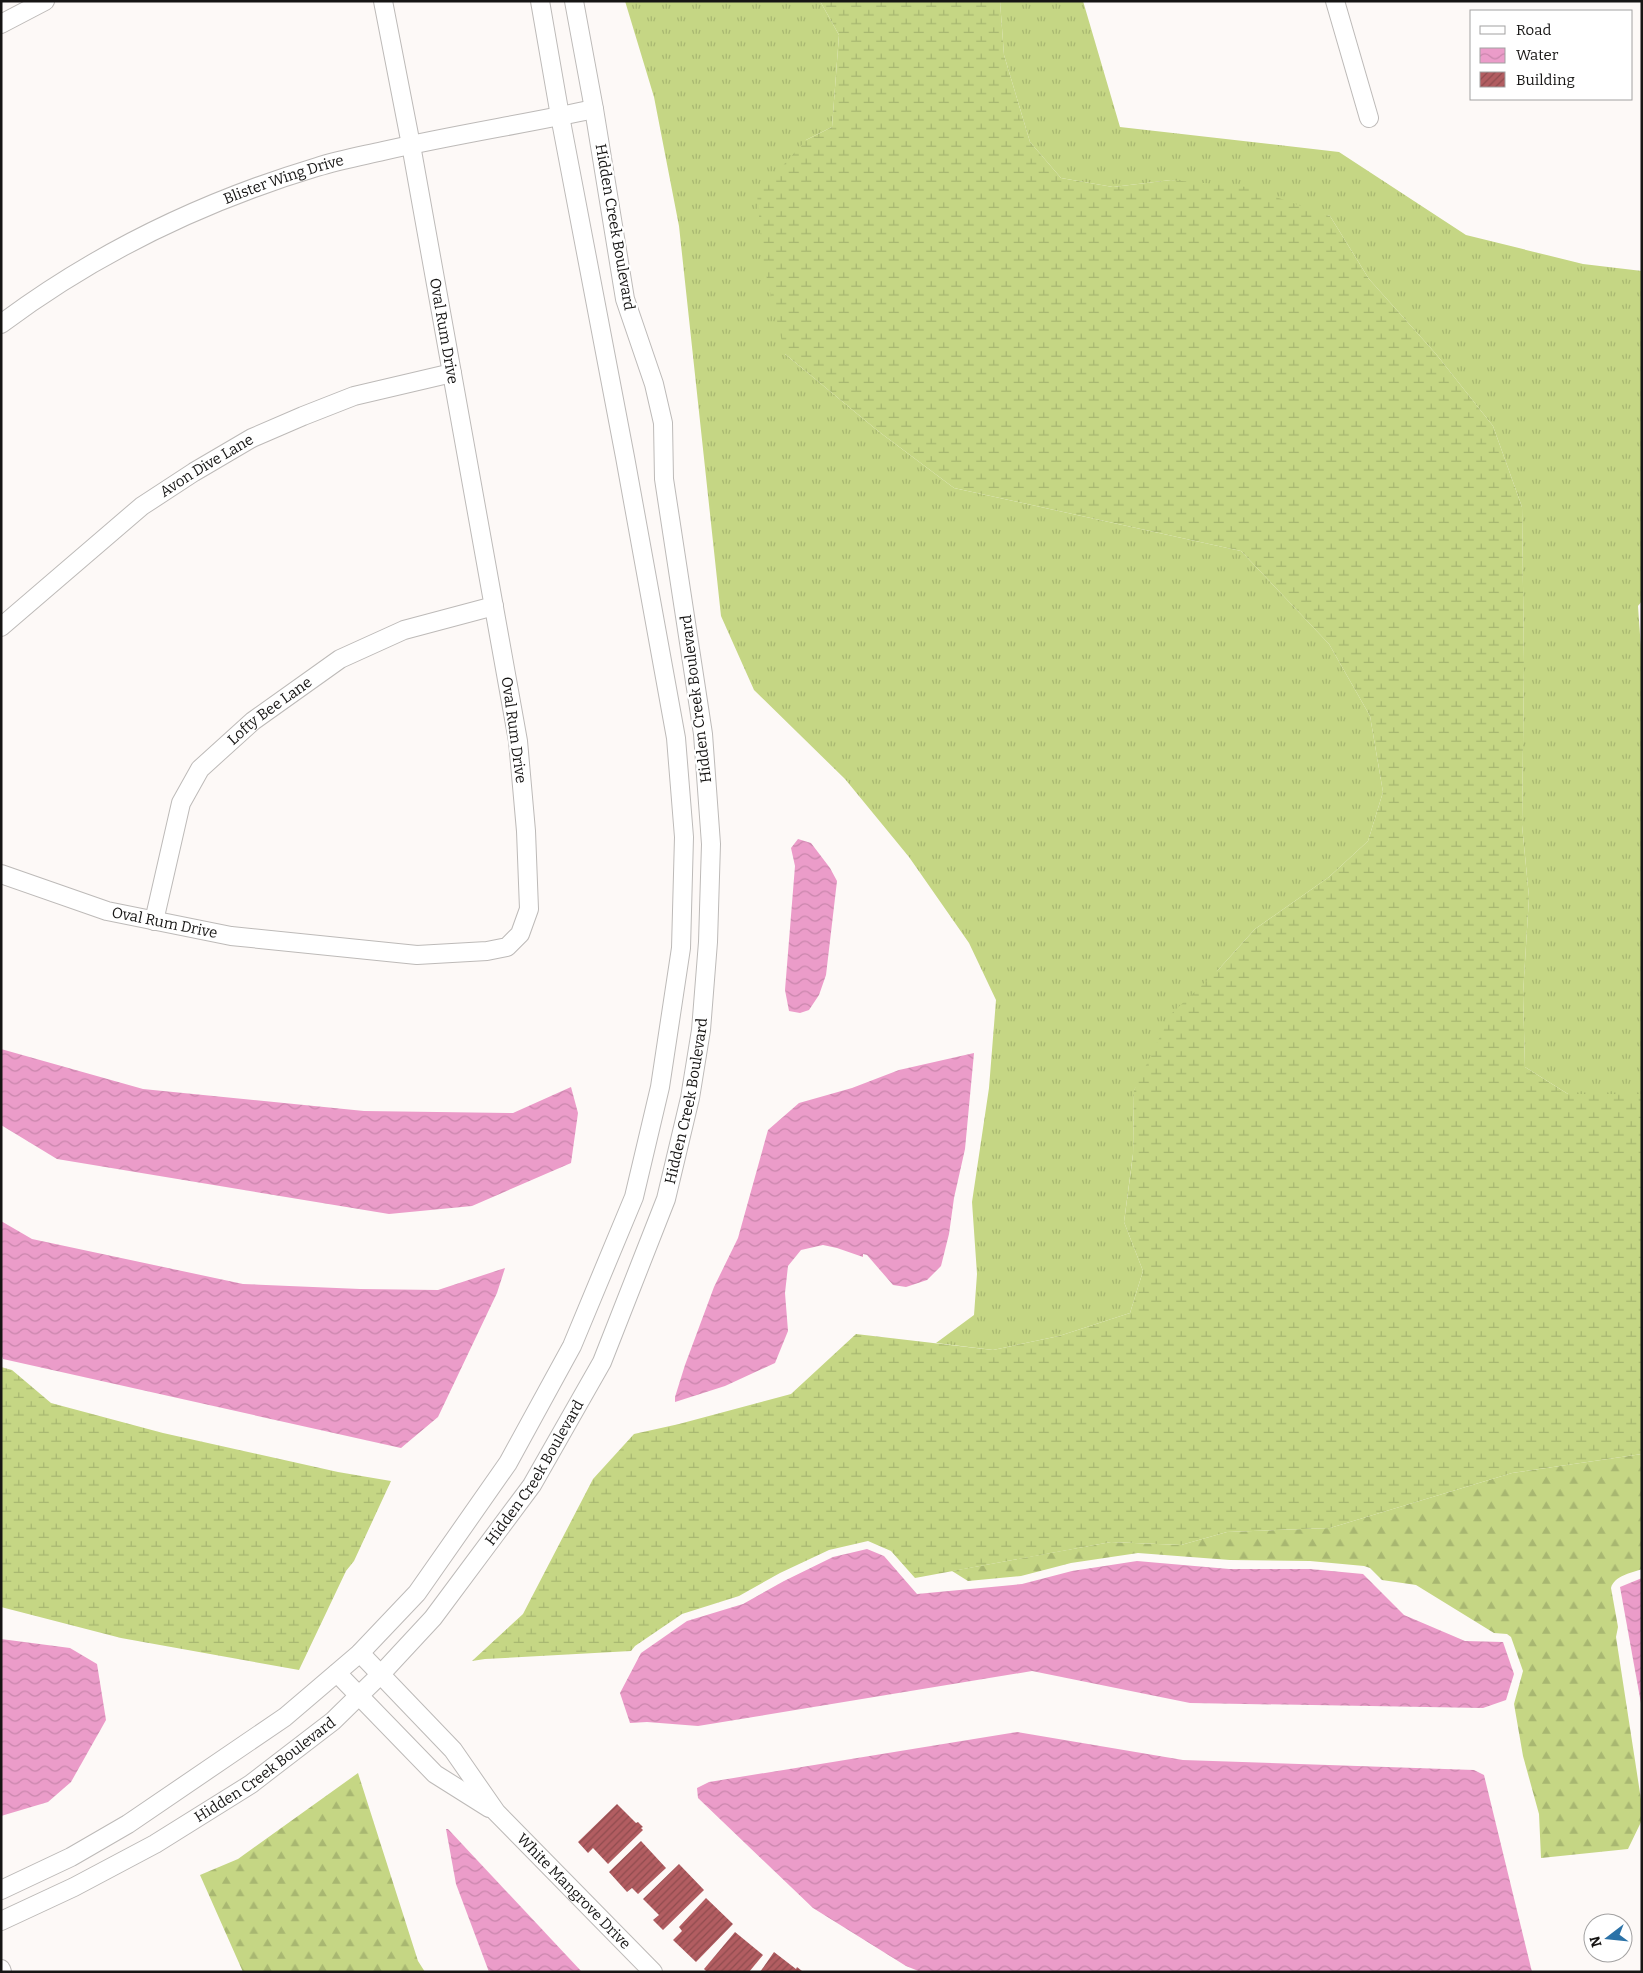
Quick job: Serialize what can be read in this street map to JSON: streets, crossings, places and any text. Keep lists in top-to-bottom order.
{
  "streets": {
    "street": [
      "Blister Wing Drive",
      "Hidden Creek Boulevard",
      "Oval Rum Drive",
      "Avon Dive Lane",
      "Lofty Bee Lane",
      "White Mangrove Drive"
    ]
  },
  "crossings": [
    ["Blister Wing Drive", "Hidden Creek Boulevard"],
    ["Blister Wing Drive", "Oval Rum Drive"],
    ["Hidden Creek Boulevard", "White Mangrove Drive"],
    ["Oval Rum Drive", "Avon Dive Lane"],
    ["Oval Rum Drive", "Lofty Bee Lane"]
  ],
  "legend": ["Road", "Water", "Building"],
  "north": "left"
}
